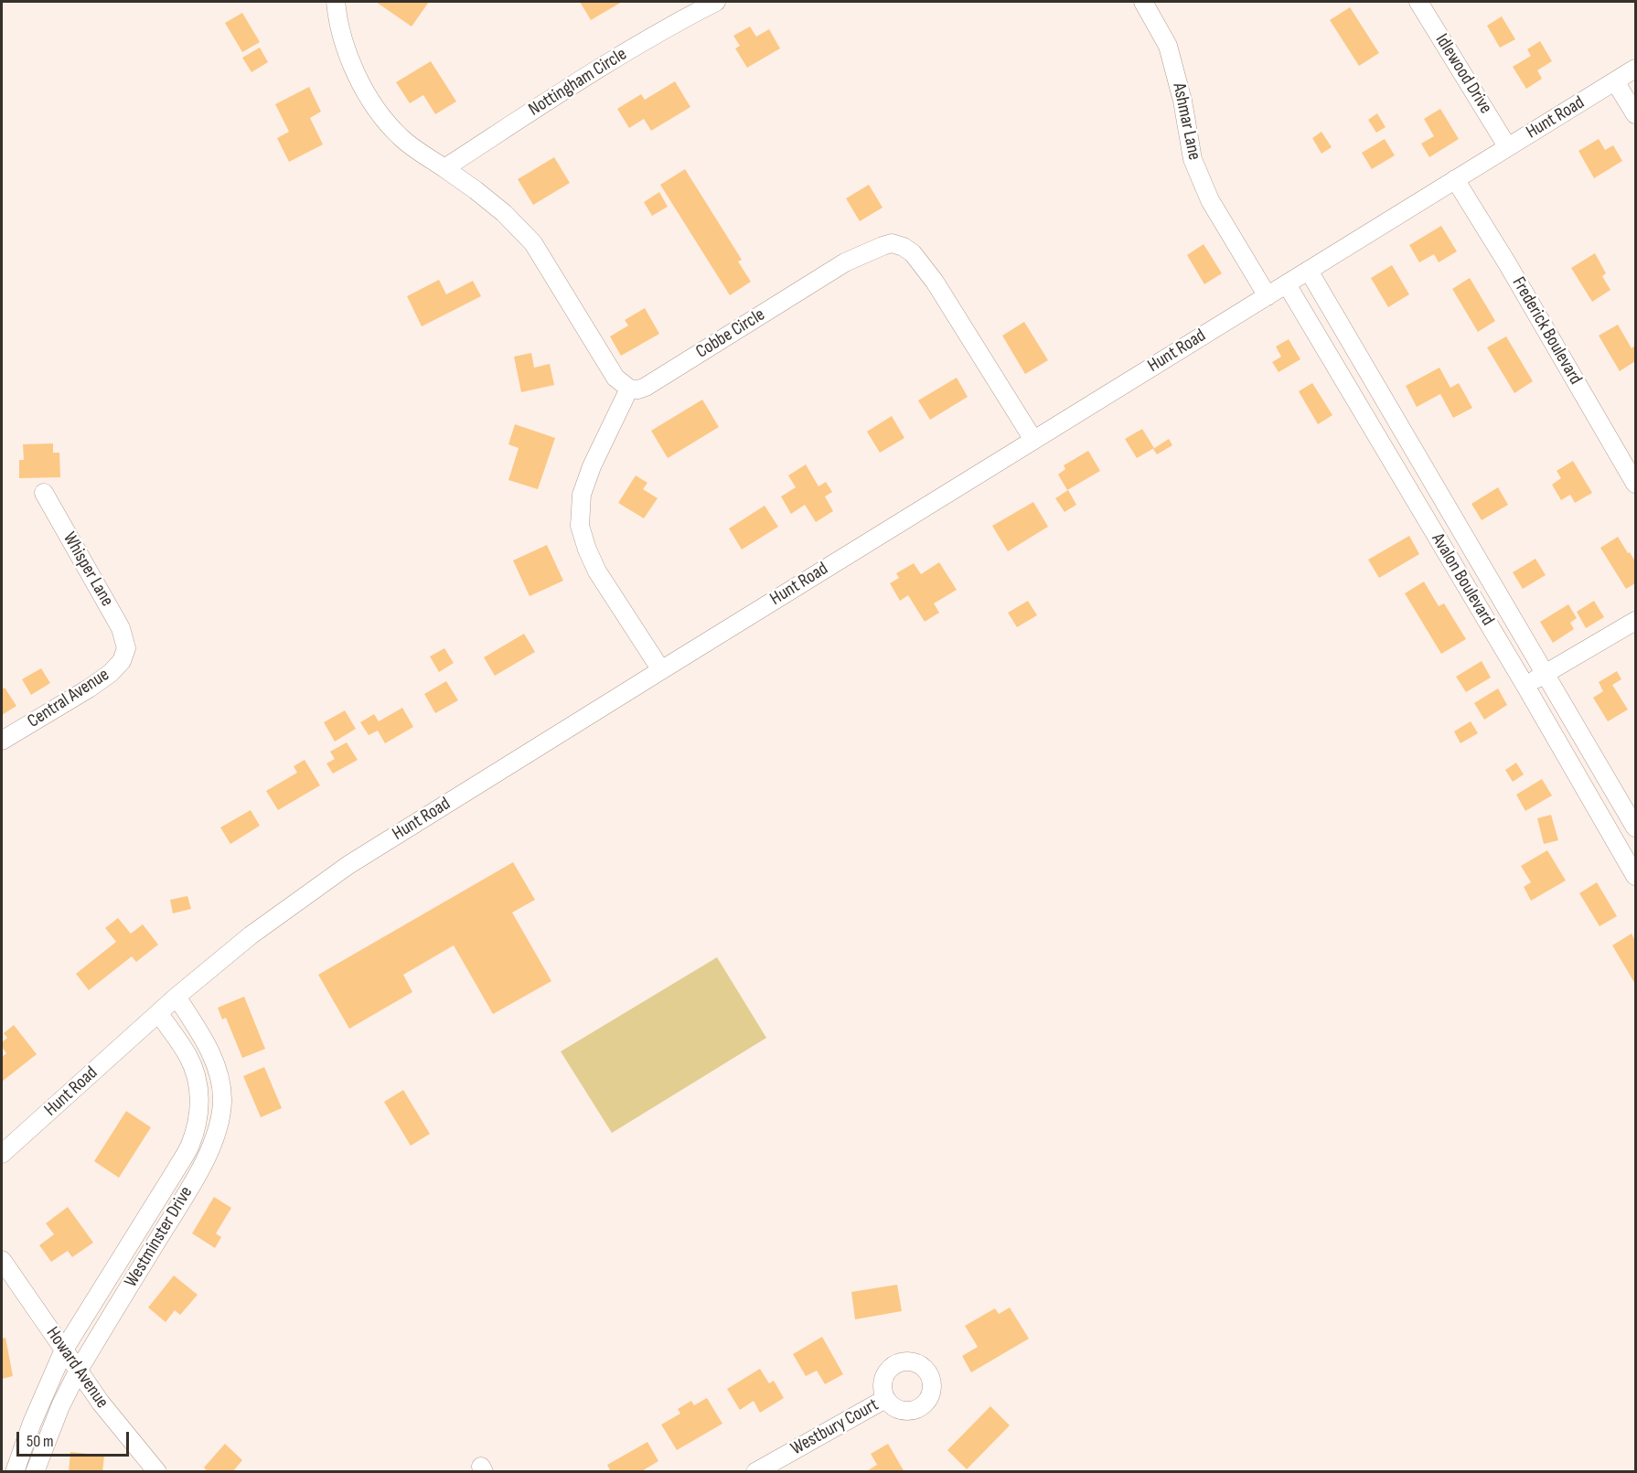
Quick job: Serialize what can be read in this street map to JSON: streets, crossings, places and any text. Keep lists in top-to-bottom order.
{
  "streets": {
    "street": [
      "Idlewood Drive",
      "Nottingham Circle",
      "Hunt Road",
      "Ashmar Lane",
      "Frederick Boulevard",
      "Cobbe Circle",
      "Whisper Lane",
      "Avalon Boulevard",
      "Central Avenue",
      "Westminster Drive",
      "Howard Avenue",
      "Westbury Court"
    ]
  },
  "crossings": [
    ["Idlewood Drive", "Hunt Road"],
    ["Hunt Road", "Ashmar Lane"],
    ["Hunt Road", "Frederick Boulevard"],
    ["Hunt Road", "Cobbe Circle"],
    ["Hunt Road", "Avalon Boulevard"],
    ["Hunt Road", "Westminster Drive"],
    ["Whisper Lane", "Central Avenue"],
    ["Westminster Drive", "Howard Avenue"]
  ],
  "scale_bar": "50 m"
}
